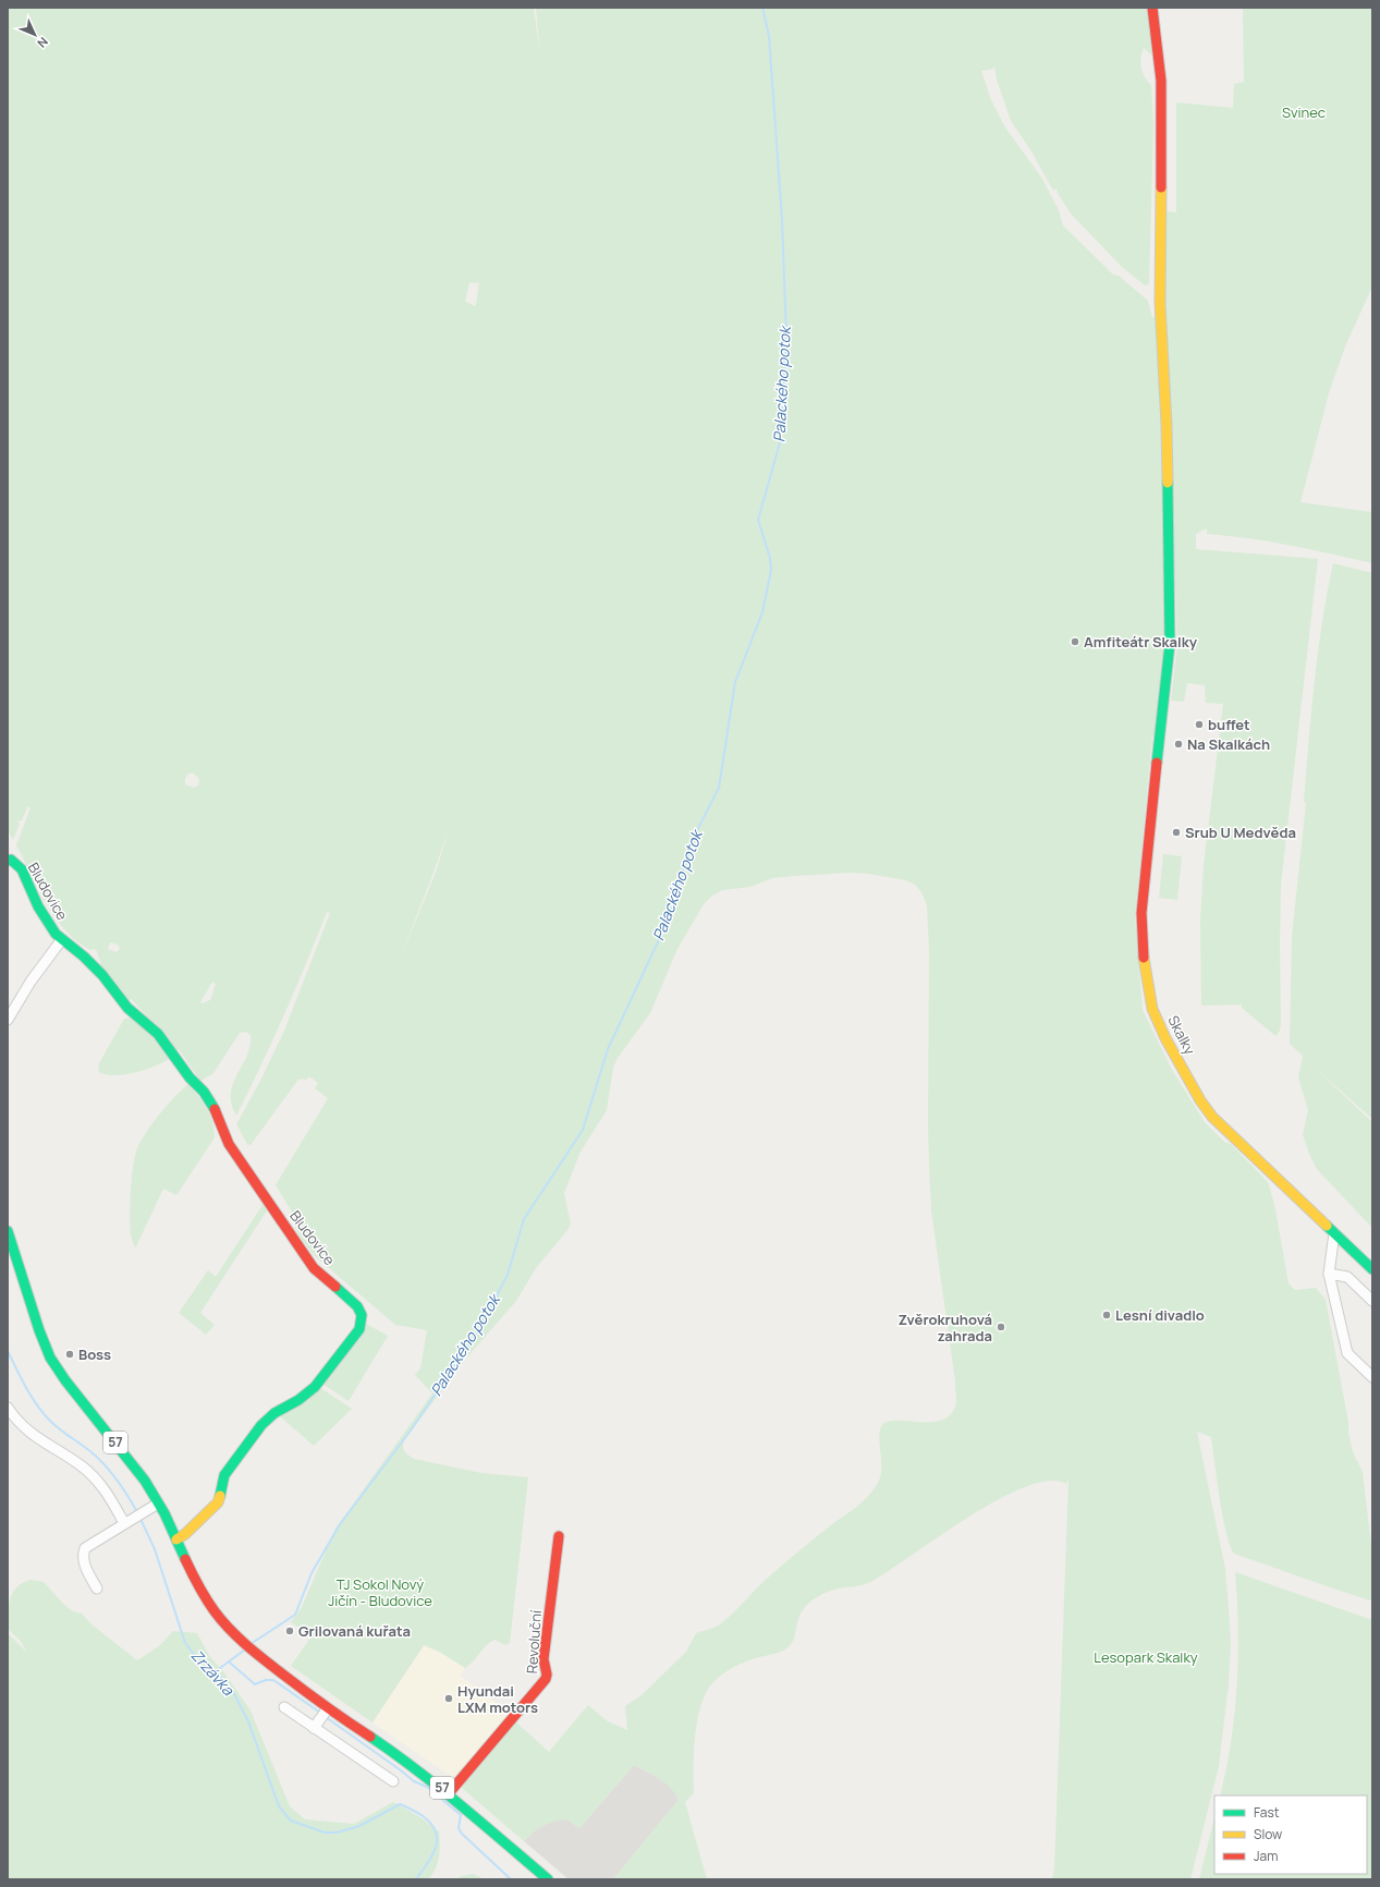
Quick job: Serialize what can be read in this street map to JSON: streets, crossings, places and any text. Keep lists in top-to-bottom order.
{
  "streets": {
    "street": [
      "Bludovice",
      "Skalky",
      "57",
      "Revoluční"
    ]
  },
  "crossings": [
    ["Bludovice", "57"],
    ["57", "Revoluční"]
  ],
  "water": ["Palackého potok", "Zrzávka"],
  "parks": ["Svinec", "TJ Sokol Nový Jičín - Bludovice", "Lesopark Skalky"],
  "places": [
    "Amfiteátr Skalky",
    "buffet",
    "Na Skalkách",
    "Srub U Medvěda",
    "Lesní divadlo",
    "Zvěrokruhová zahrada",
    "Boss",
    "Grilovaná kuřata",
    "Hyundai LXM motors"
  ],
  "legend": ["Fast", "Slow", "Jam"],
  "north": "bottom right"
}
